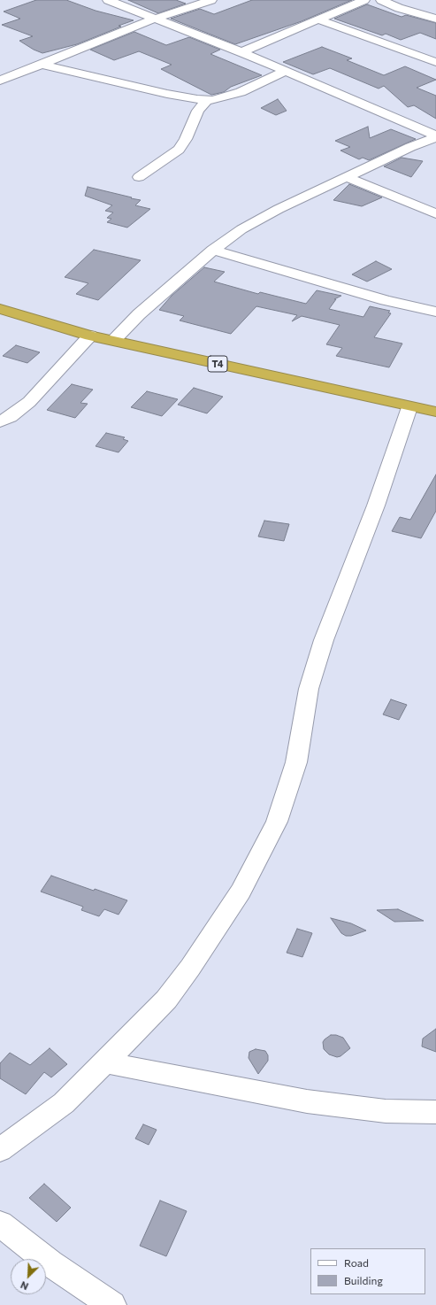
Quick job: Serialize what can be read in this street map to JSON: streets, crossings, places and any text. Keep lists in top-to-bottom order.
{
  "streets": {
    "highway": ["T4"]
  },
  "legend": ["Road", "Building"],
  "north": "bottom left"
}
